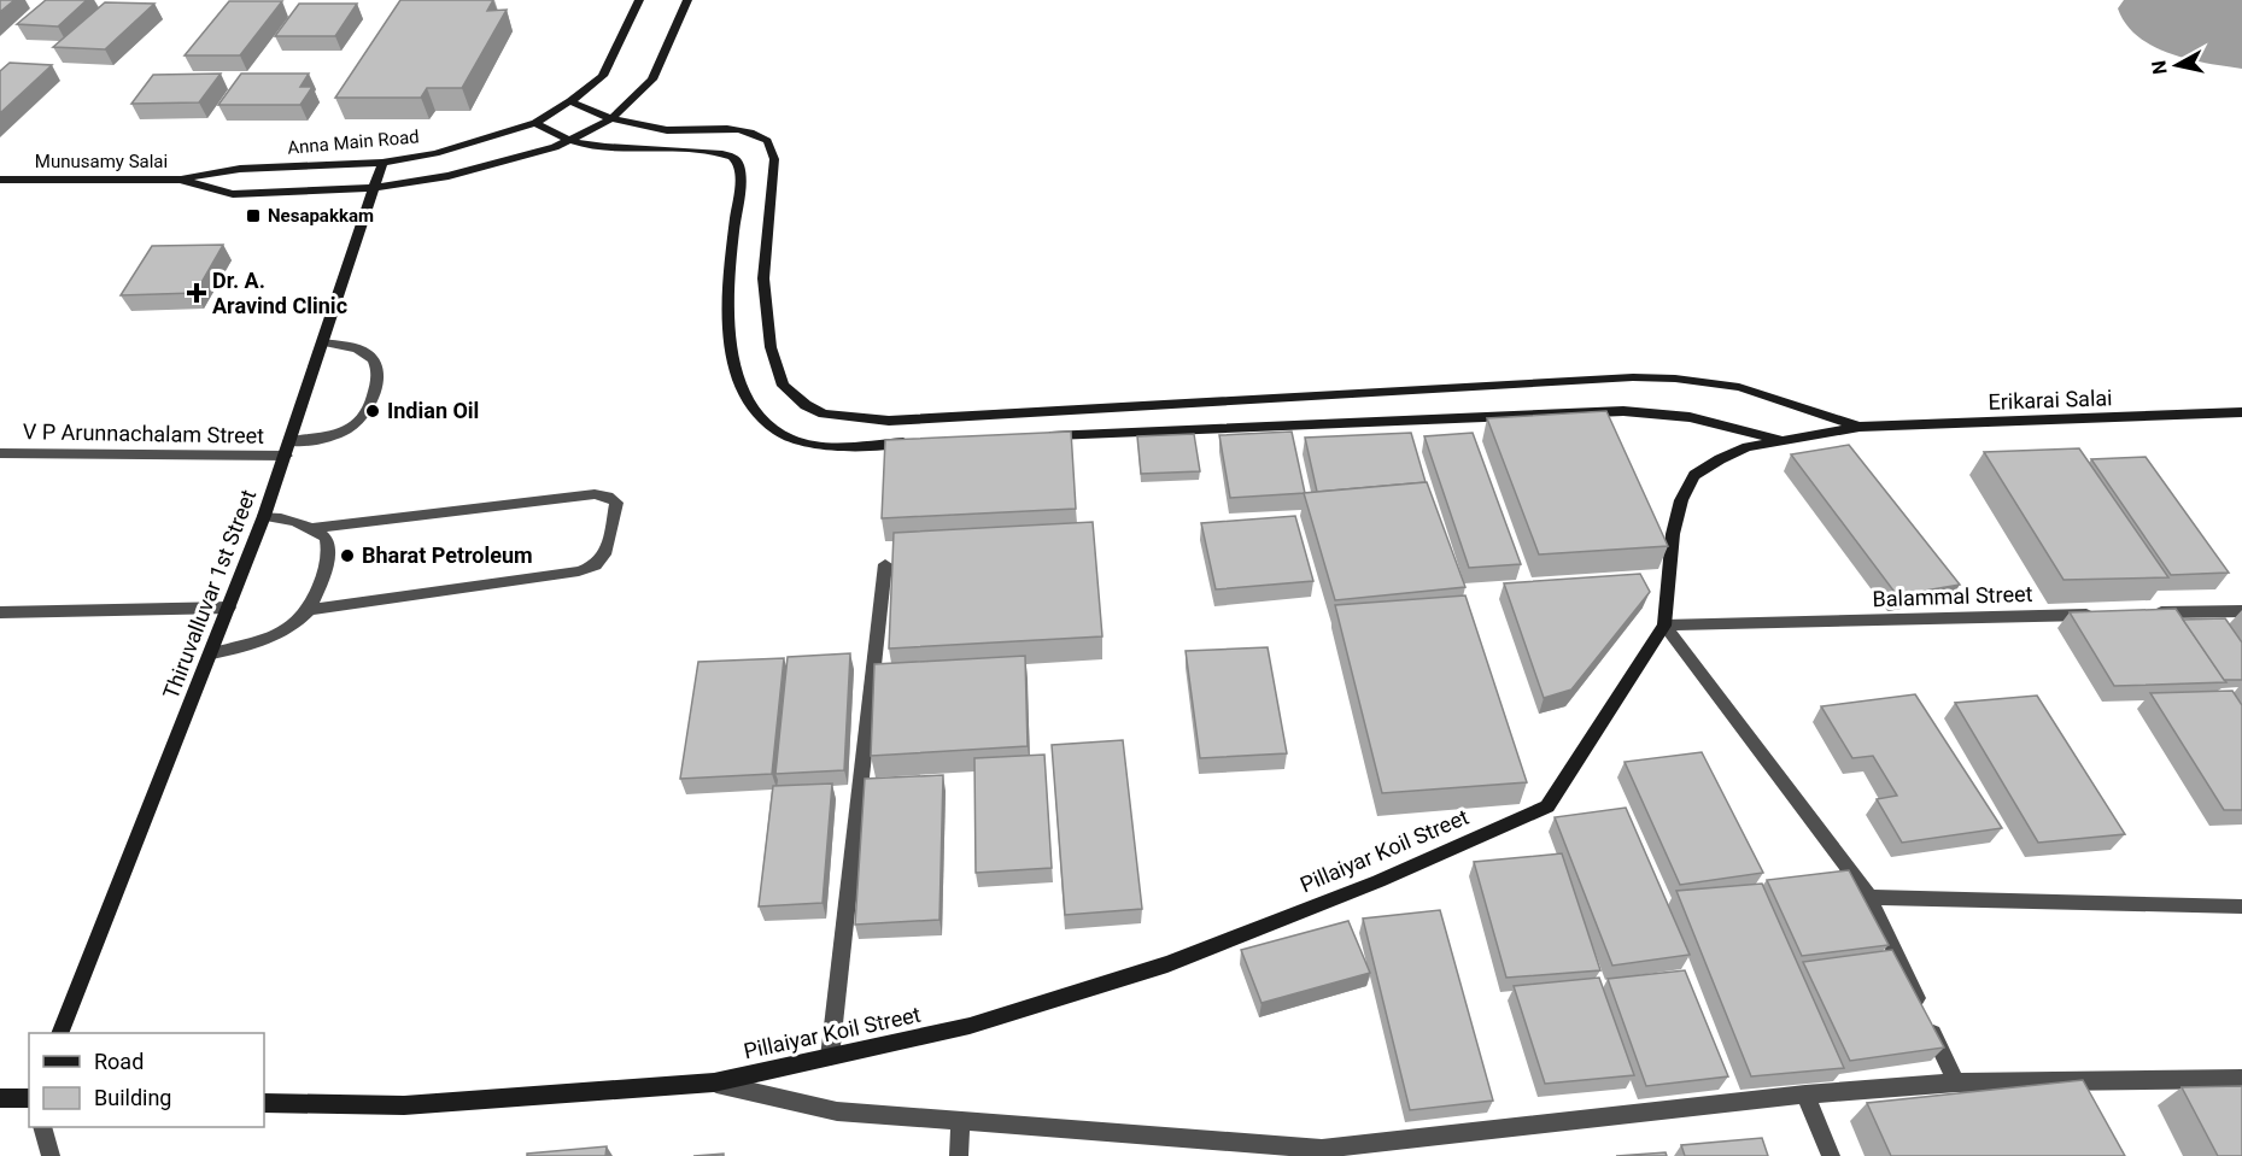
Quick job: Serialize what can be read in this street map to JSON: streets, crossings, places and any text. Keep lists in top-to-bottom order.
{
  "streets": {
    "street": [
      "Anna Main Road",
      "Munusamy Salai",
      "Erikarai Salai",
      "V P Arunnachalam Street",
      "Thiruvalluvar 1st Street",
      "Balammal Street",
      "Pillaiyar Koil Street"
    ]
  },
  "crossings": [
    ["Anna Main Road", "Munusamy Salai"],
    ["Anna Main Road", "Thiruvalluvar 1st Street"],
    ["Munusamy Salai", "Thiruvalluvar 1st Street"],
    ["Erikarai Salai", "Pillaiyar Koil Street"],
    ["V P Arunnachalam Street", "Thiruvalluvar 1st Street"],
    ["Balammal Street", "Pillaiyar Koil Street"]
  ],
  "places": {
    "transit": ["Nesapakkam"],
    "health": ["Dr. A. Aravind Clinic"],
    "other": ["Indian Oil", "Bharat Petroleum"]
  },
  "legend": ["Road", "Building"],
  "north": "left"
}
